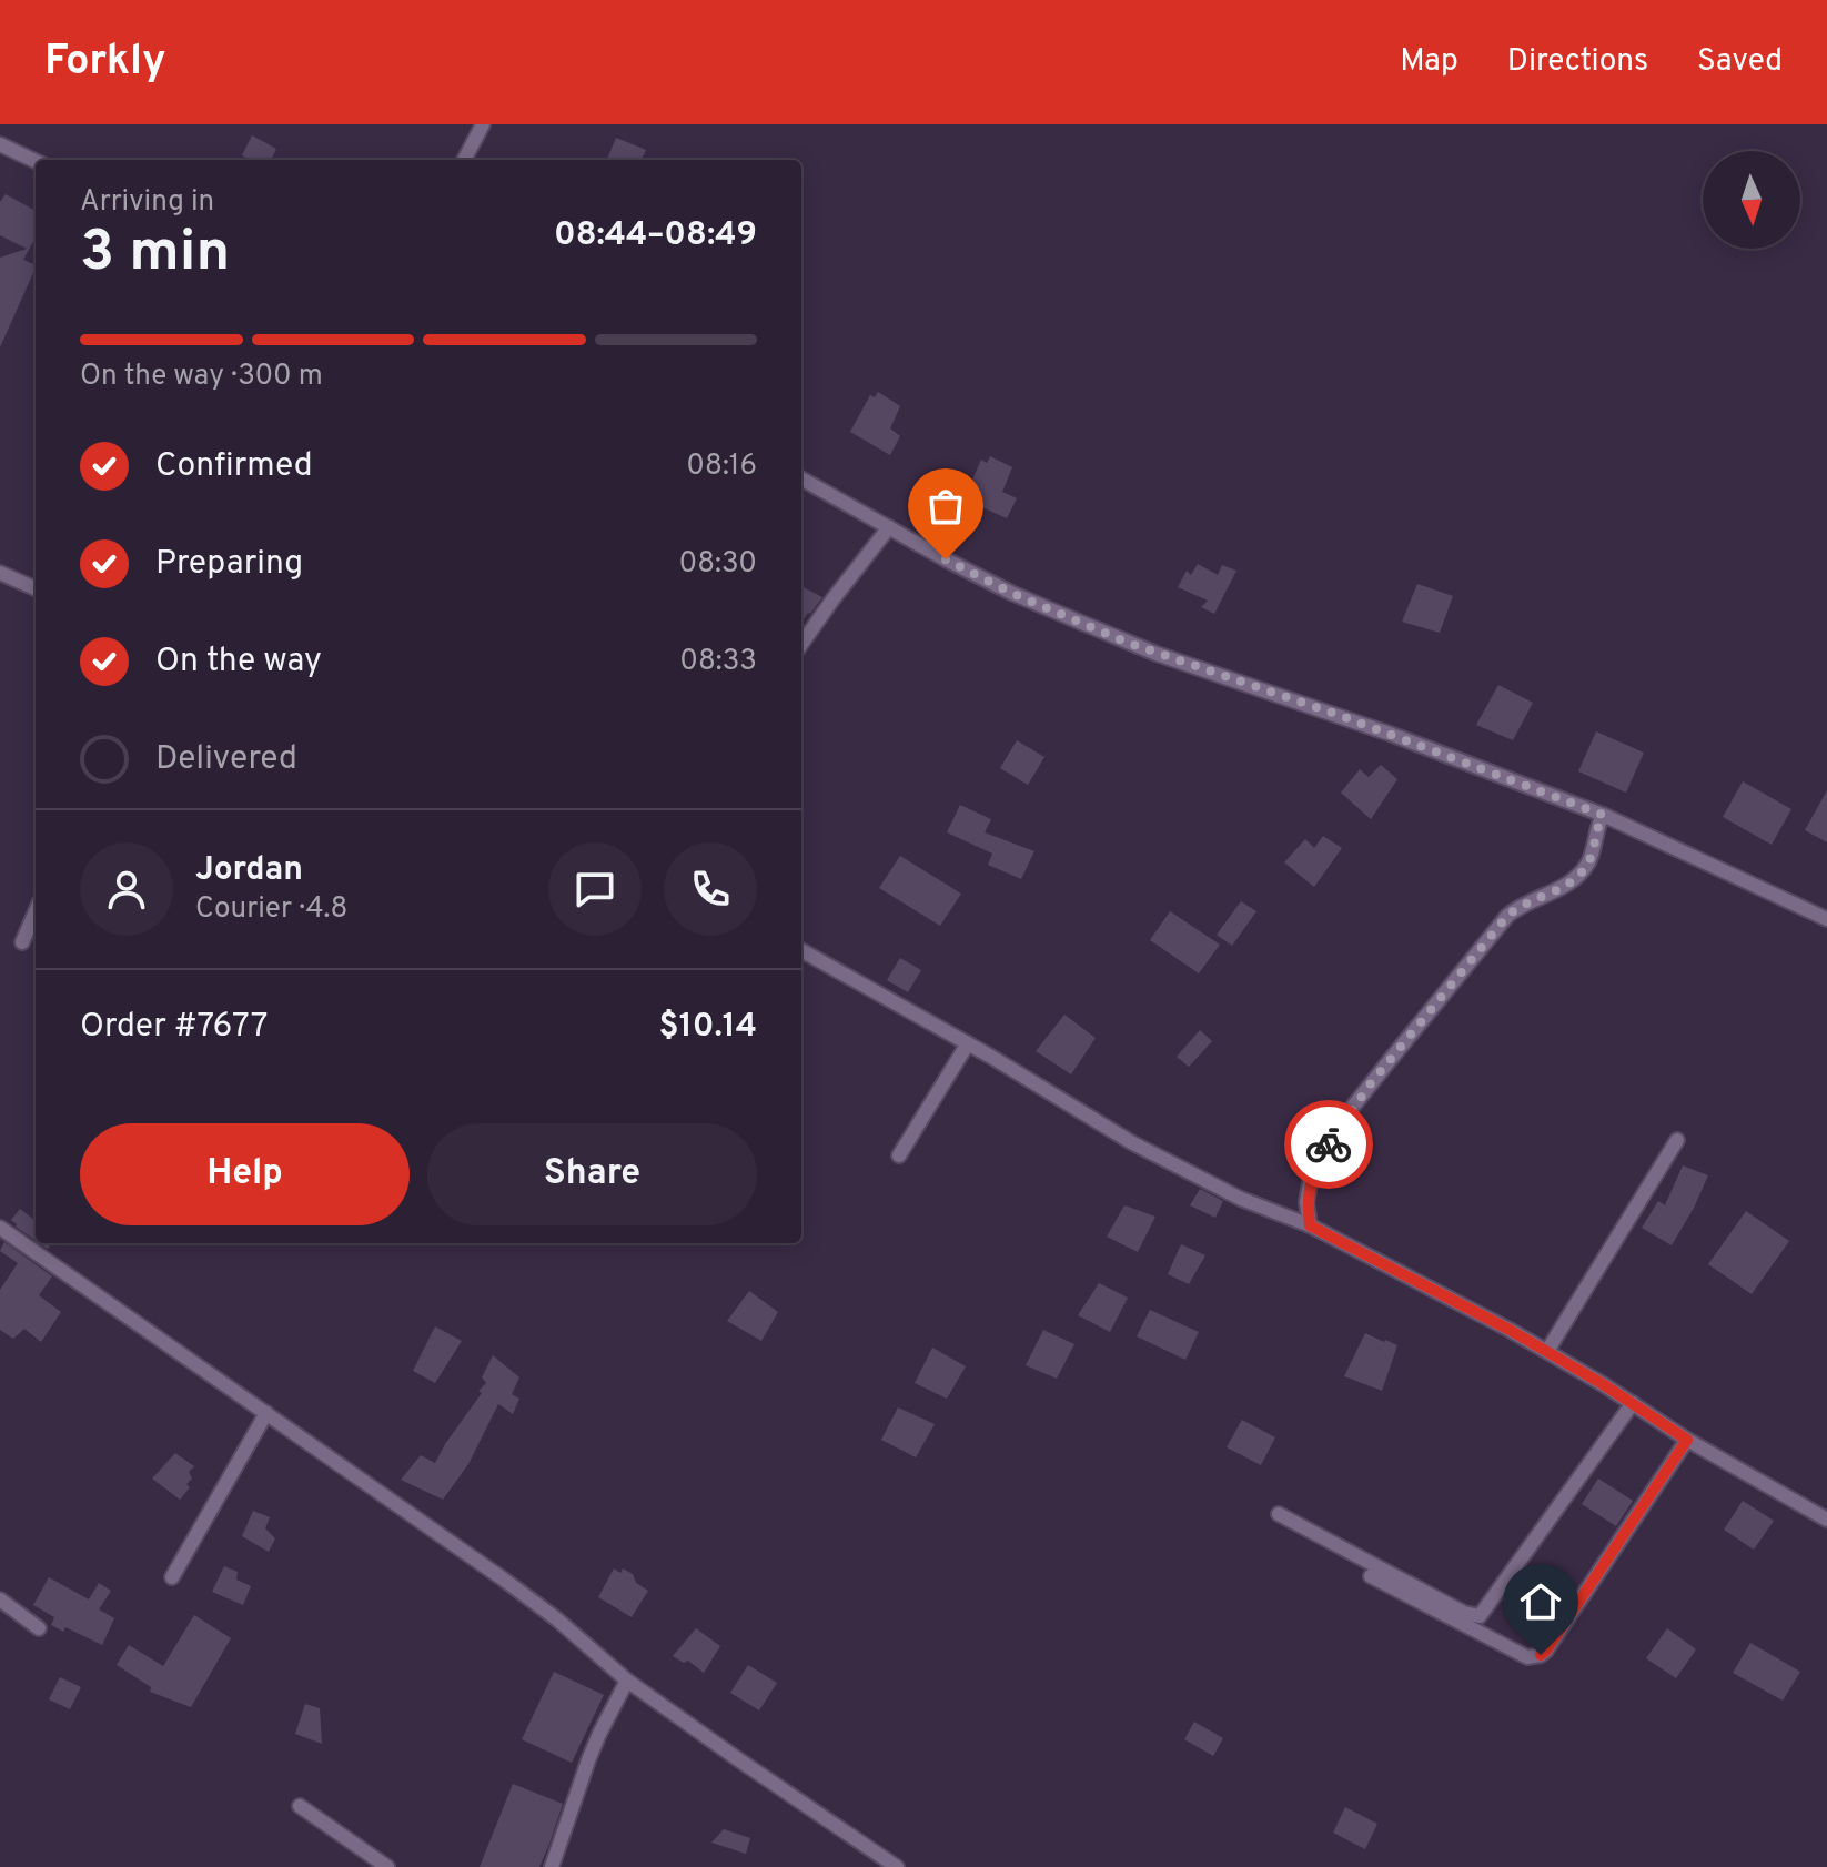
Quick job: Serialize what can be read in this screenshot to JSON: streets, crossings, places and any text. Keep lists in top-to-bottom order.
{
  "north": "bottom",
  "page": {
    "header": "Forkly",
    "nav": ["Map", "Directions", "Saved"],
    "heading": ["3 min", "Arriving in", "08:44–08:49"],
    "panel": [
      "Jordan",
      "Courier · 4.8",
      "Order #7677",
      "$10.14"
    ],
    "bar": "On the way · 300 m",
    "list": [
      ["Confirmed", "08:16"],
      ["Preparing", "08:30"],
      ["On the way", "08:33"],
      "Delivered"
    ],
    "buttons": ["Help", "Share"]
  }
}
